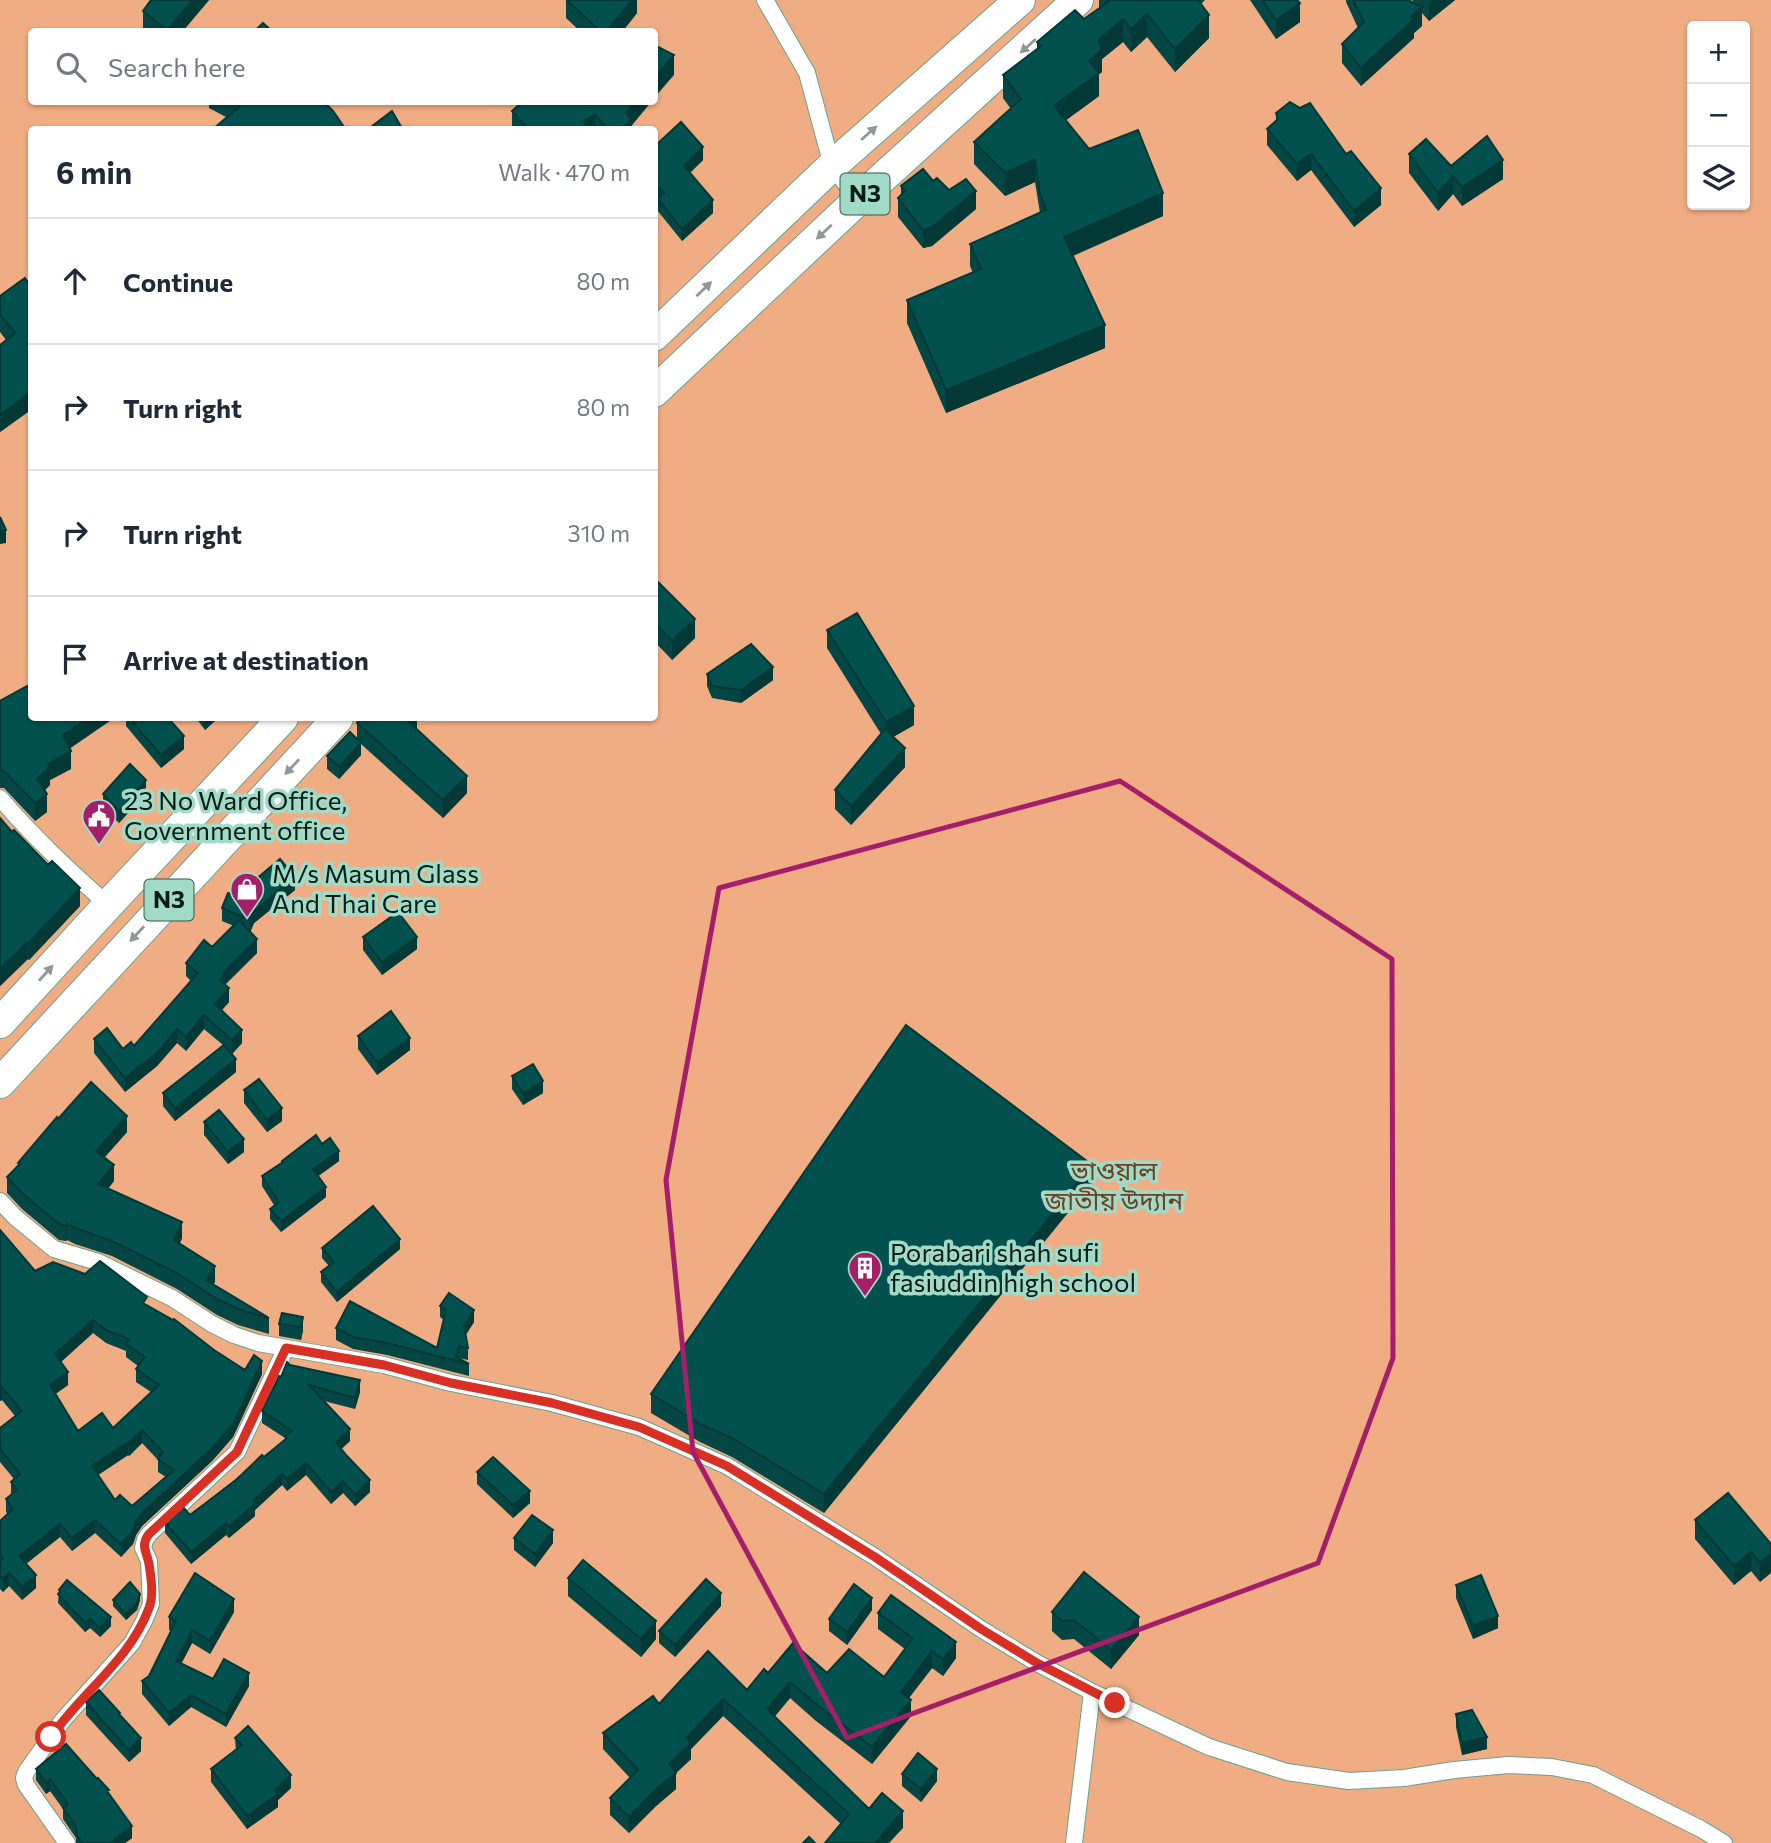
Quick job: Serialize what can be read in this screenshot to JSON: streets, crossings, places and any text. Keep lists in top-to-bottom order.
{
  "streets": {
    "highway": ["N3"]
  },
  "parks": ["ভাওয়াল জাতীয় উদ্যান"],
  "places": {
    "public building": ["23 No Ward Office, Government office"],
    "shop": ["M/s Masum Glass And Thai Care"],
    "building": ["Porabari shah sufi fasiuddin high school"]
  },
  "page": {
    "map_buttons": ["+", "−"],
    "search": "Search here",
    "heading": ["6 min", "Walk · 470 m"],
    "list": [
      ["Continue", "80 m"],
      ["Turn right", "80 m"],
      ["Turn right", "310 m"],
      "Arrive at destination"
    ]
  }
}
